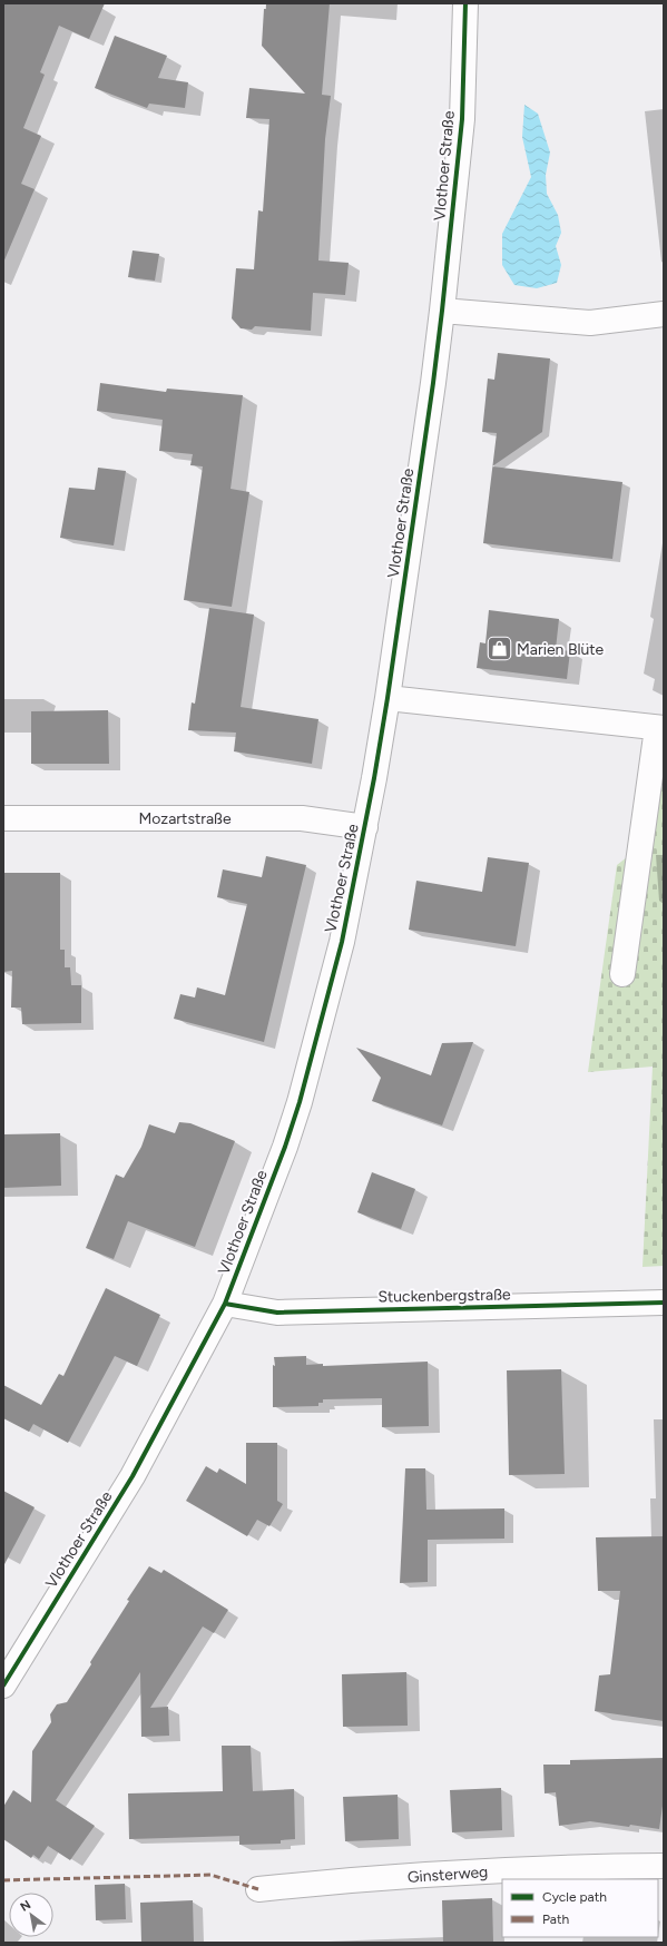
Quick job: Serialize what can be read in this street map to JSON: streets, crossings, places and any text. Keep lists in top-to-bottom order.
{
  "streets": {
    "street": [
      "Vlothoer Straße",
      "Mozartstraße",
      "Stuckenbergstraße",
      "Ginsterweg"
    ]
  },
  "crossings": [
    ["Vlothoer Straße", "Mozartstraße"],
    ["Vlothoer Straße", "Stuckenbergstraße"]
  ],
  "places": {
    "shop": ["Marien Blüte"]
  },
  "legend": ["Cycle path", "Path"],
  "north": "top left"
}
